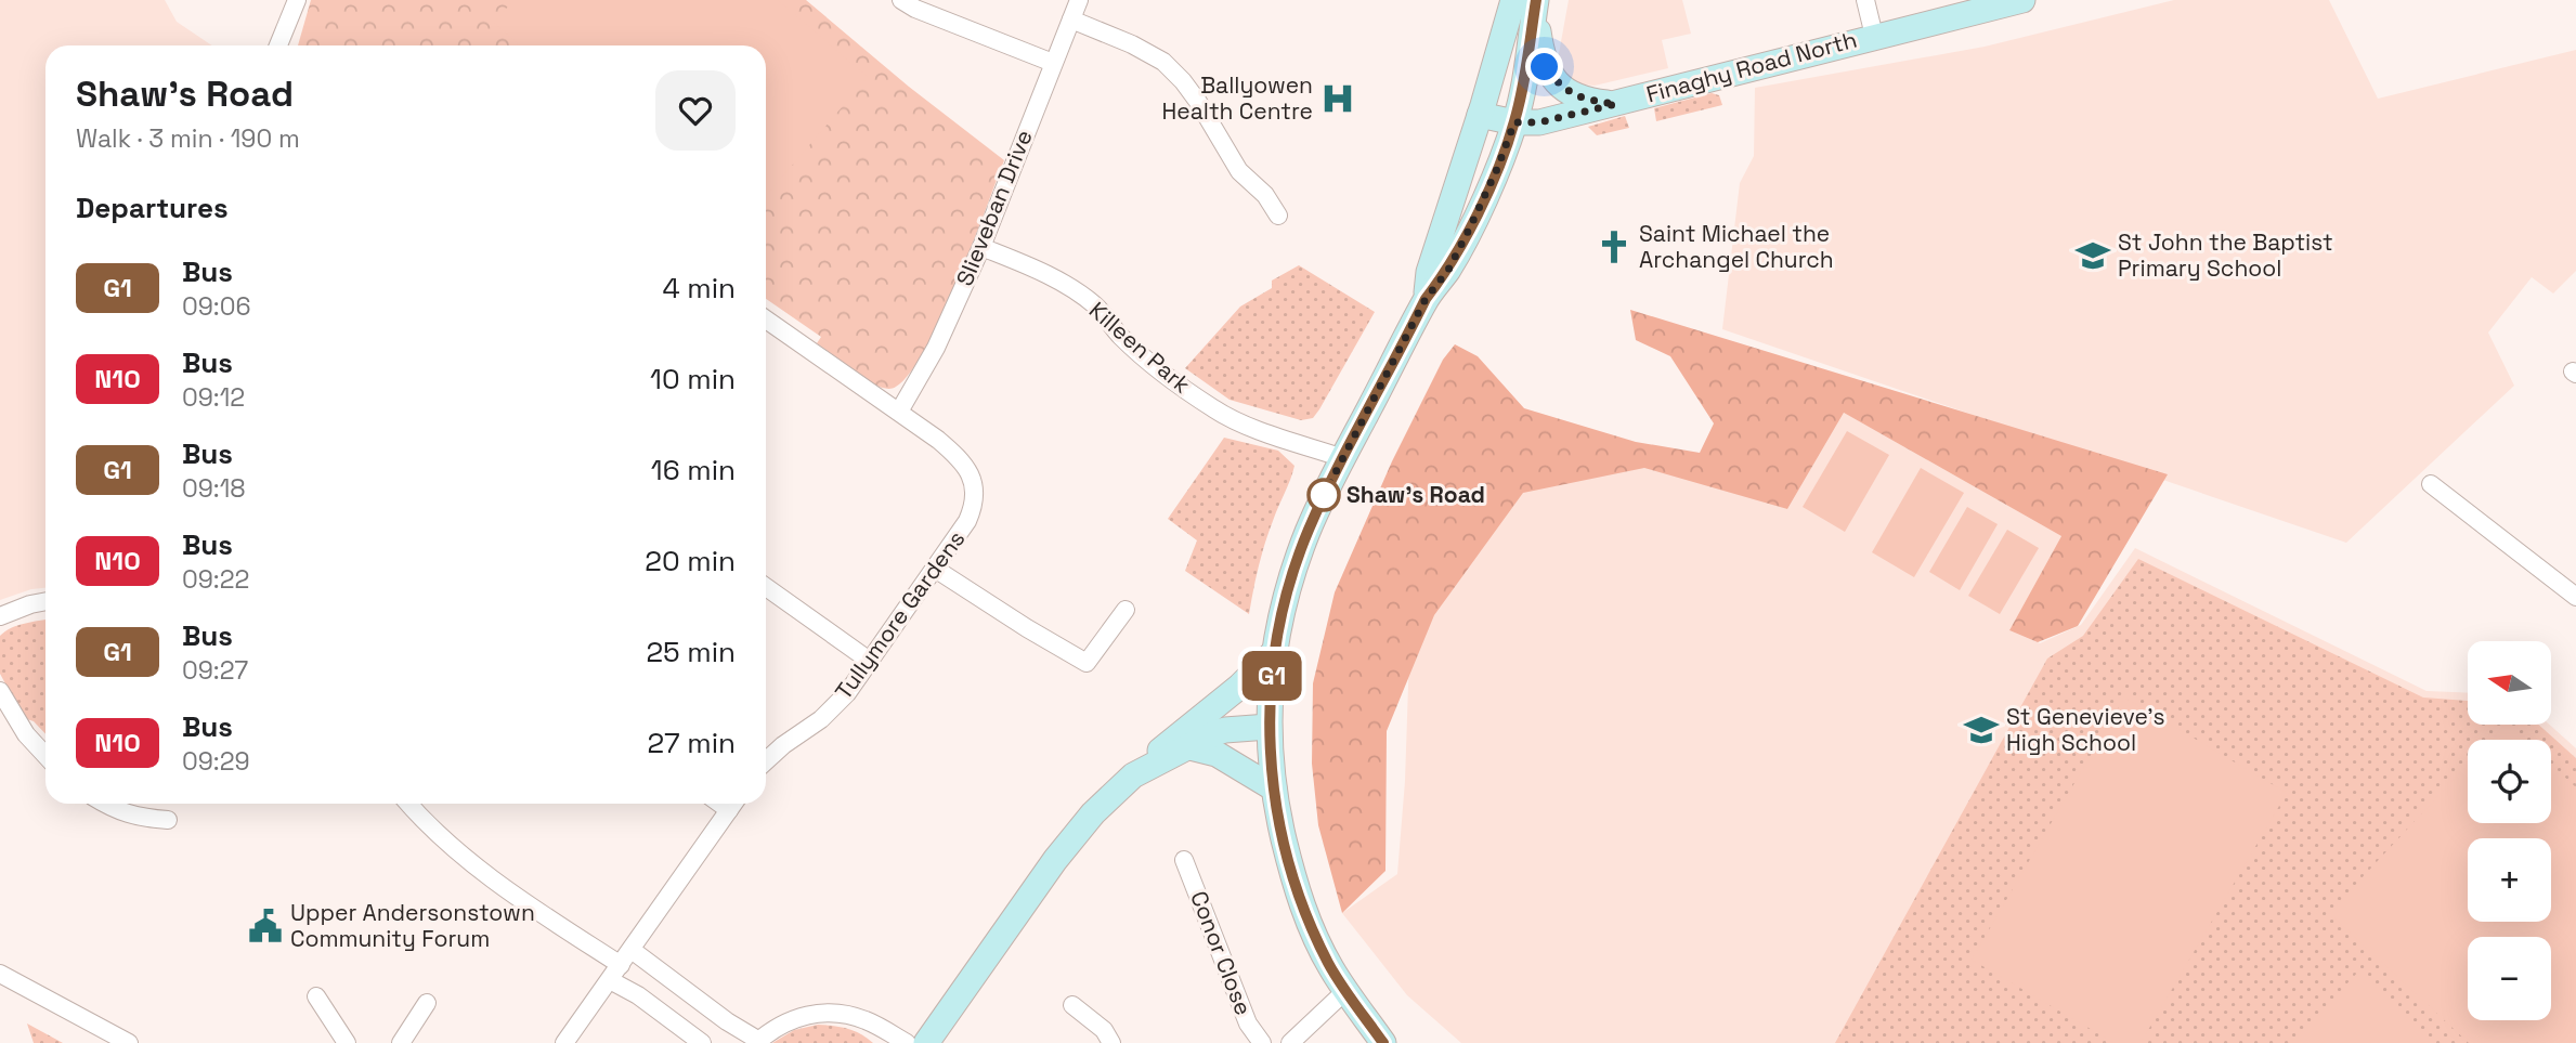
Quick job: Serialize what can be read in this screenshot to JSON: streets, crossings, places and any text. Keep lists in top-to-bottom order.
{
  "streets": {
    "street": [
      "Finaghy Road North",
      "Slieveban Drive",
      "Killeen Park",
      "Tullymore Gardens",
      "Conor Close"
    ]
  },
  "crossings": [
    ["Slieveban Drive", "Killeen Park"],
    ["Slieveban Drive", "Tullymore Gardens"]
  ],
  "places": {
    "hospital": ["Ballyowen Health Centre"],
    "church": ["Saint Michael the Archangel Church"],
    "school or university": ["St John the Baptist Primary School", "St Genevieve's High School"],
    "other": ["Shaw's Road"],
    "public building": ["Upper Andersonstown Community Forum"]
  },
  "lines": ["bus line G1"],
  "north": "left",
  "page": {
    "on_map": "G1",
    "heading": [
      ["Shaw's Road", "Walk · 3 min · 190 m"],
      "Departures"
    ],
    "list": [
      {
        "mark": "G1",
        "name": "Bus",
        "note": "09:06",
        "value": "4 min"
      },
      {
        "mark": "N10",
        "name": "Bus",
        "note": "09:12",
        "value": "10 min"
      },
      {
        "mark": "G1",
        "name": "Bus",
        "note": "09:18",
        "value": "16 min"
      },
      {
        "mark": "N10",
        "name": "Bus",
        "note": "09:22",
        "value": "20 min"
      },
      {
        "mark": "G1",
        "name": "Bus",
        "note": "09:27",
        "value": "25 min"
      },
      {
        "mark": "N10",
        "name": "Bus",
        "note": "09:29",
        "value": "27 min"
      }
    ],
    "map_buttons": ["+", "−"]
  }
}
